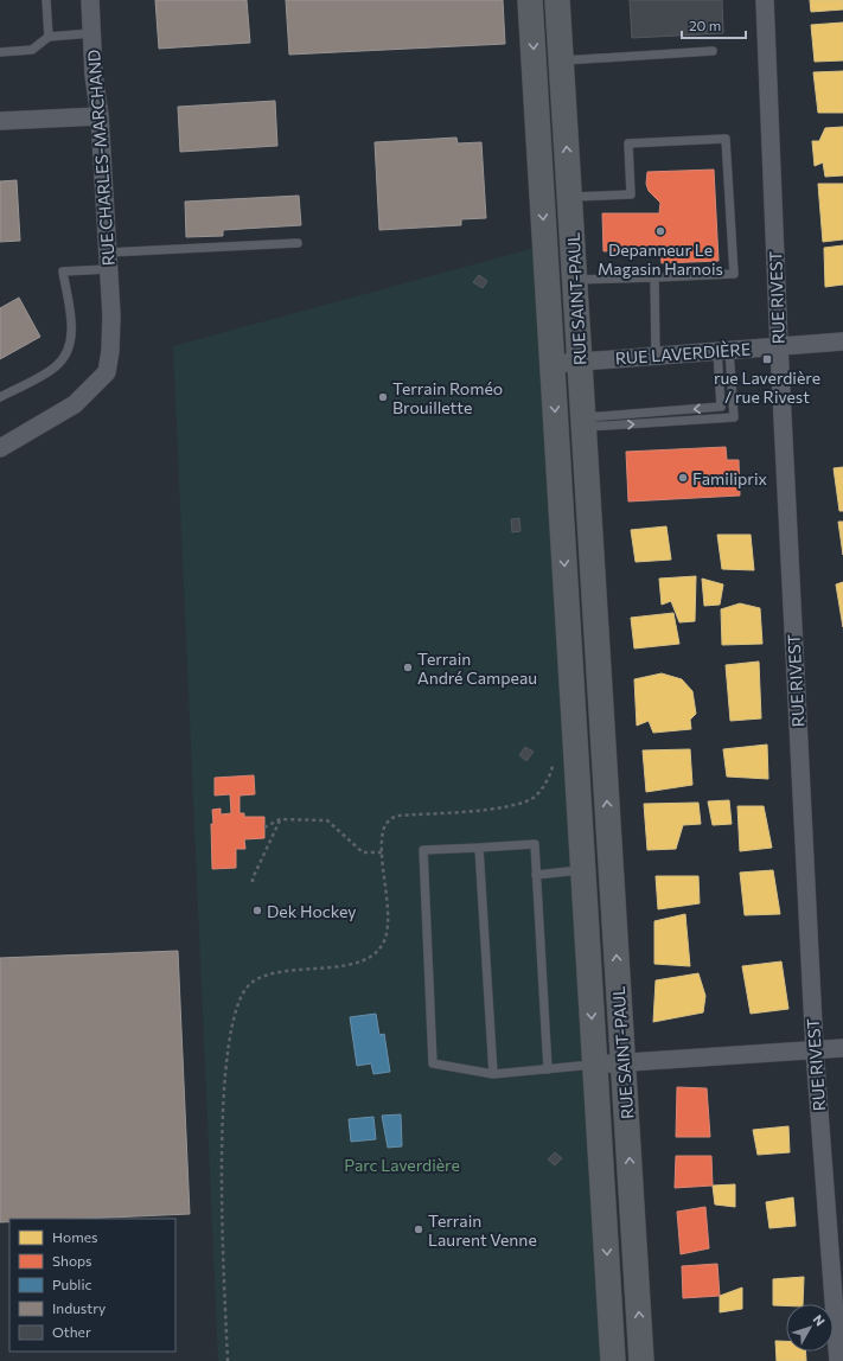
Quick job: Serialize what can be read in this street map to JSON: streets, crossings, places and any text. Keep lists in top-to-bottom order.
{
  "streets": {
    "street": [
      "RUE CHARLES-MARCHAND",
      "RUE RIVEST",
      "RUE SAINT-PAUL",
      "RUE LAVERDIÈRE"
    ]
  },
  "crossings": [
    ["RUE RIVEST", "RUE LAVERDIÈRE"],
    ["RUE SAINT-PAUL", "RUE LAVERDIÈRE"]
  ],
  "parks": ["Parc Laverdière"],
  "places": {
    "other": [
      "Depanneur Le Magasin Harnois",
      "Terrain Roméo Brouillette",
      "Familiprix",
      "Terrain André Campeau",
      "Dek Hockey",
      "Terrain Laurent Venne"
    ],
    "transit": ["rue Laverdière / rue Rivest"]
  },
  "legend": [
    "Homes",
    "Shops",
    "Public",
    "Industry",
    "Other"
  ],
  "scale_bar": "20 m",
  "north": "top right"
}
